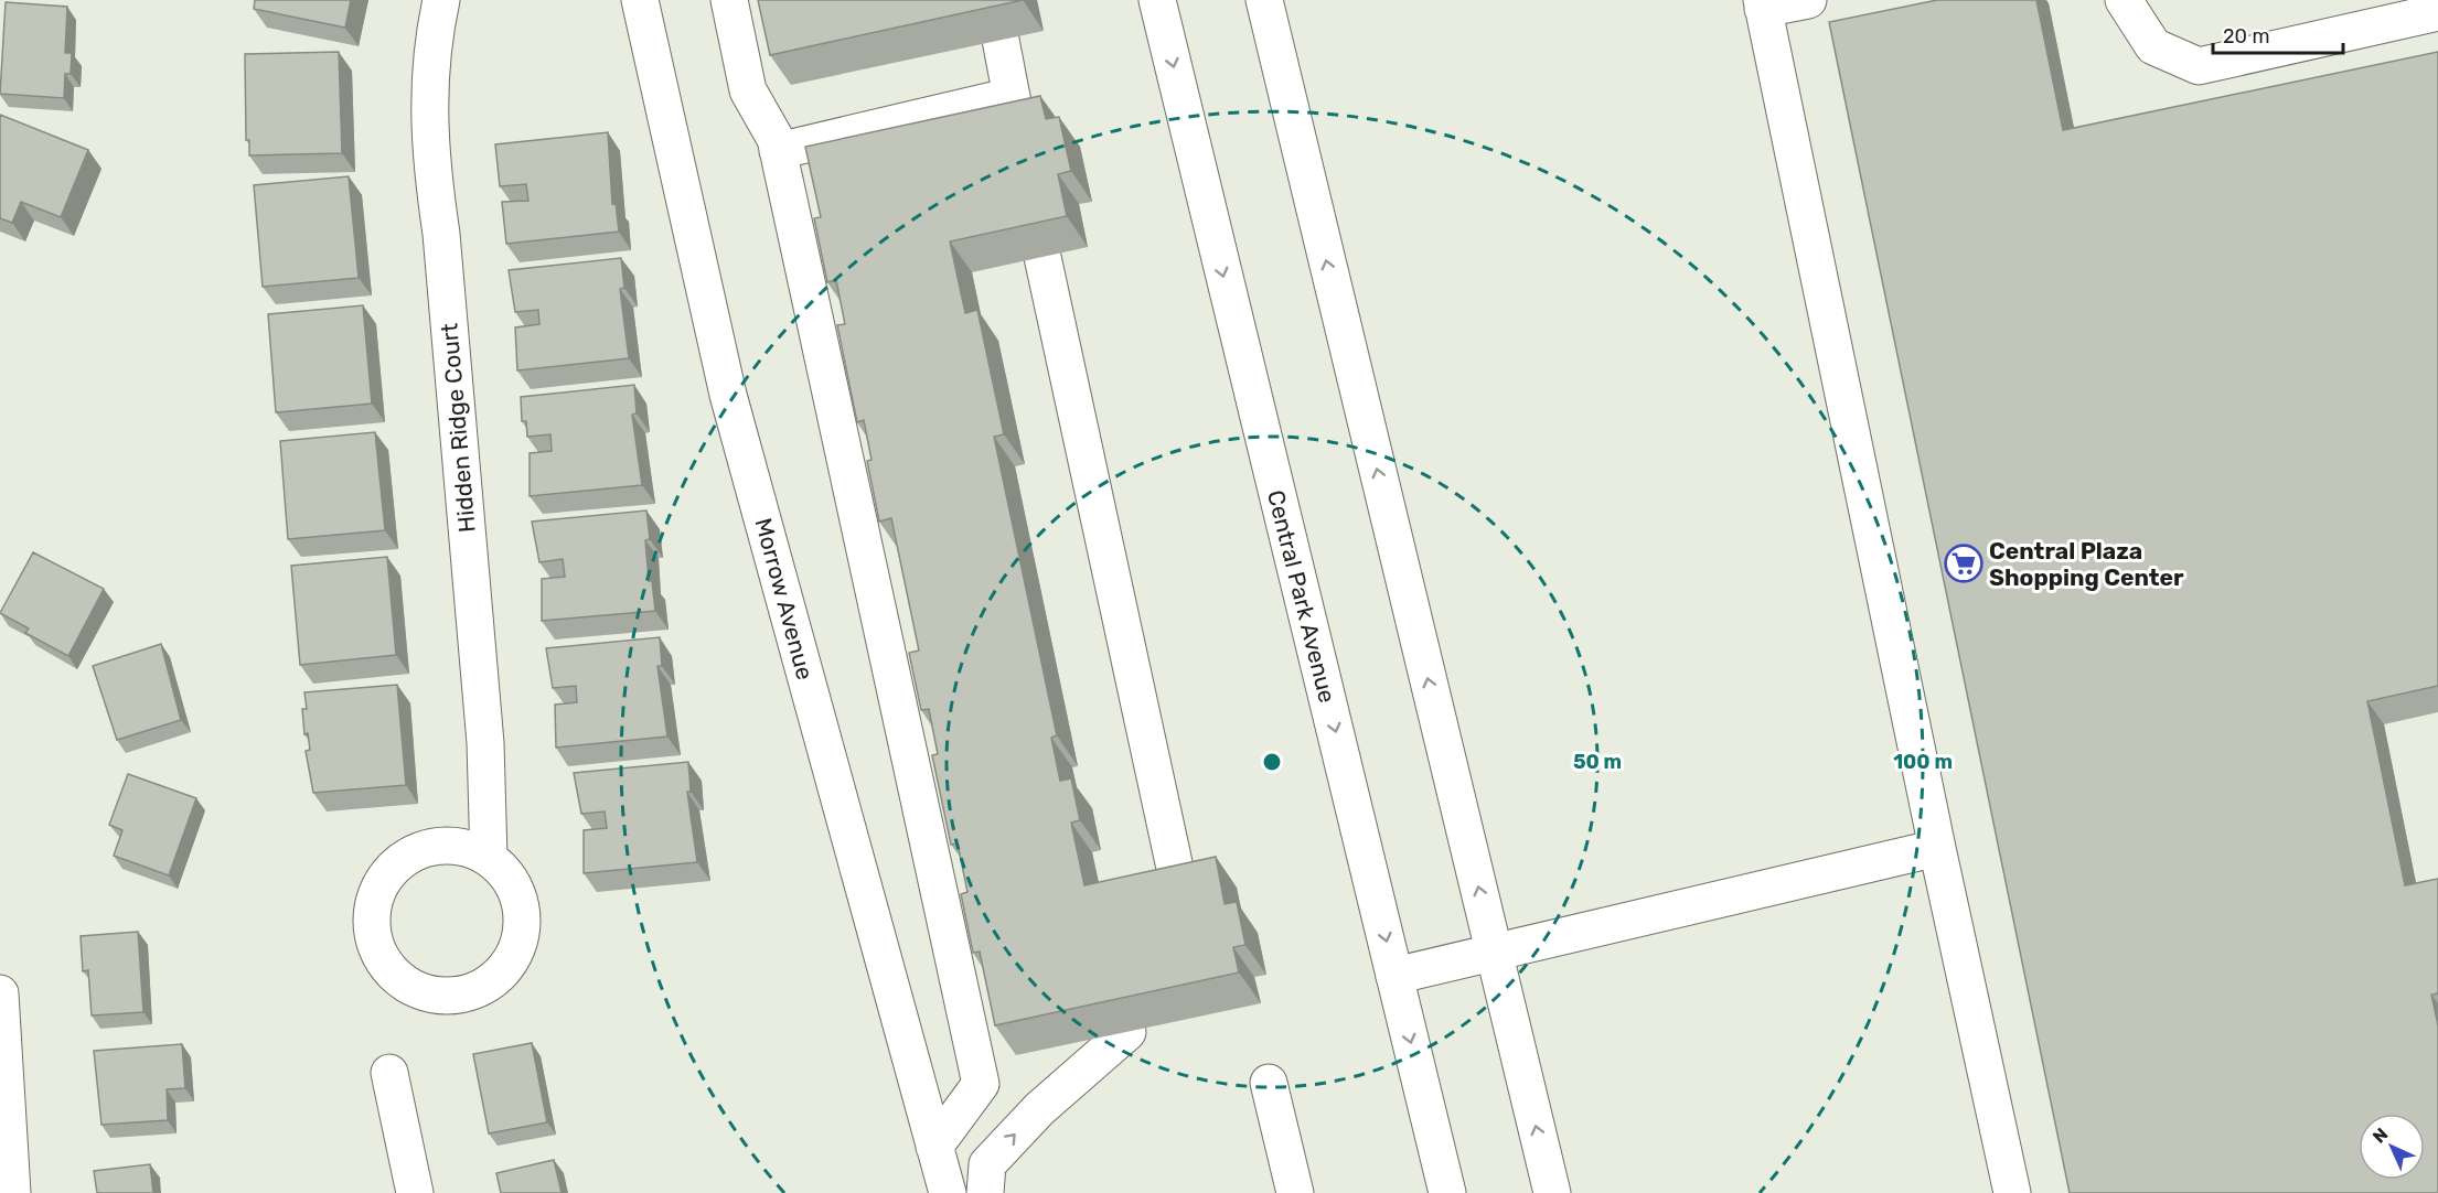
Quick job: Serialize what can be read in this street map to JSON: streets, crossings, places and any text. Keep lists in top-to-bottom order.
{
  "streets": {
    "street": ["Hidden Ridge Court", "Central Park Avenue", "Morrow Avenue"]
  },
  "places": {
    "supermarket": ["Central Plaza Shopping Center"]
  },
  "scale_bar": "20 m",
  "north": "top left",
  "rings": ["50 m", "100 m"]
}
